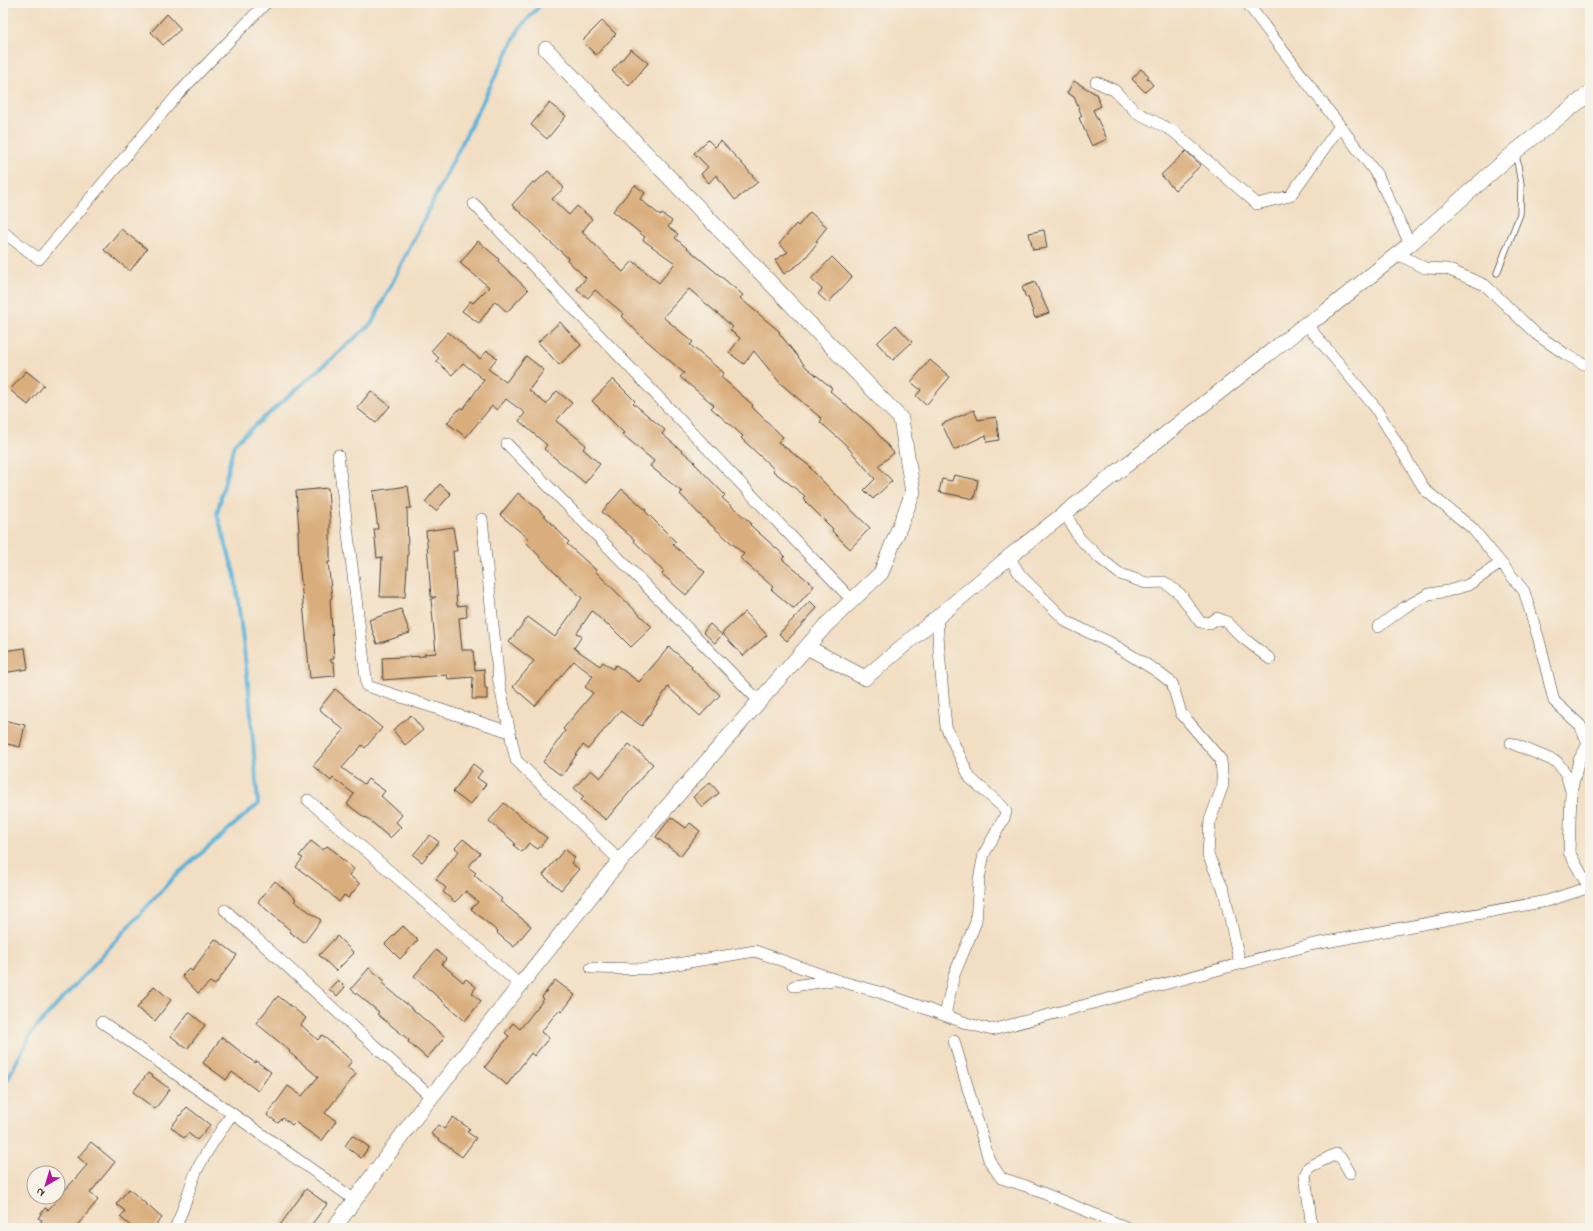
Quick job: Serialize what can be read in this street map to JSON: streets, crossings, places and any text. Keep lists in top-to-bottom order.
{
  "north": "bottom left"
}
